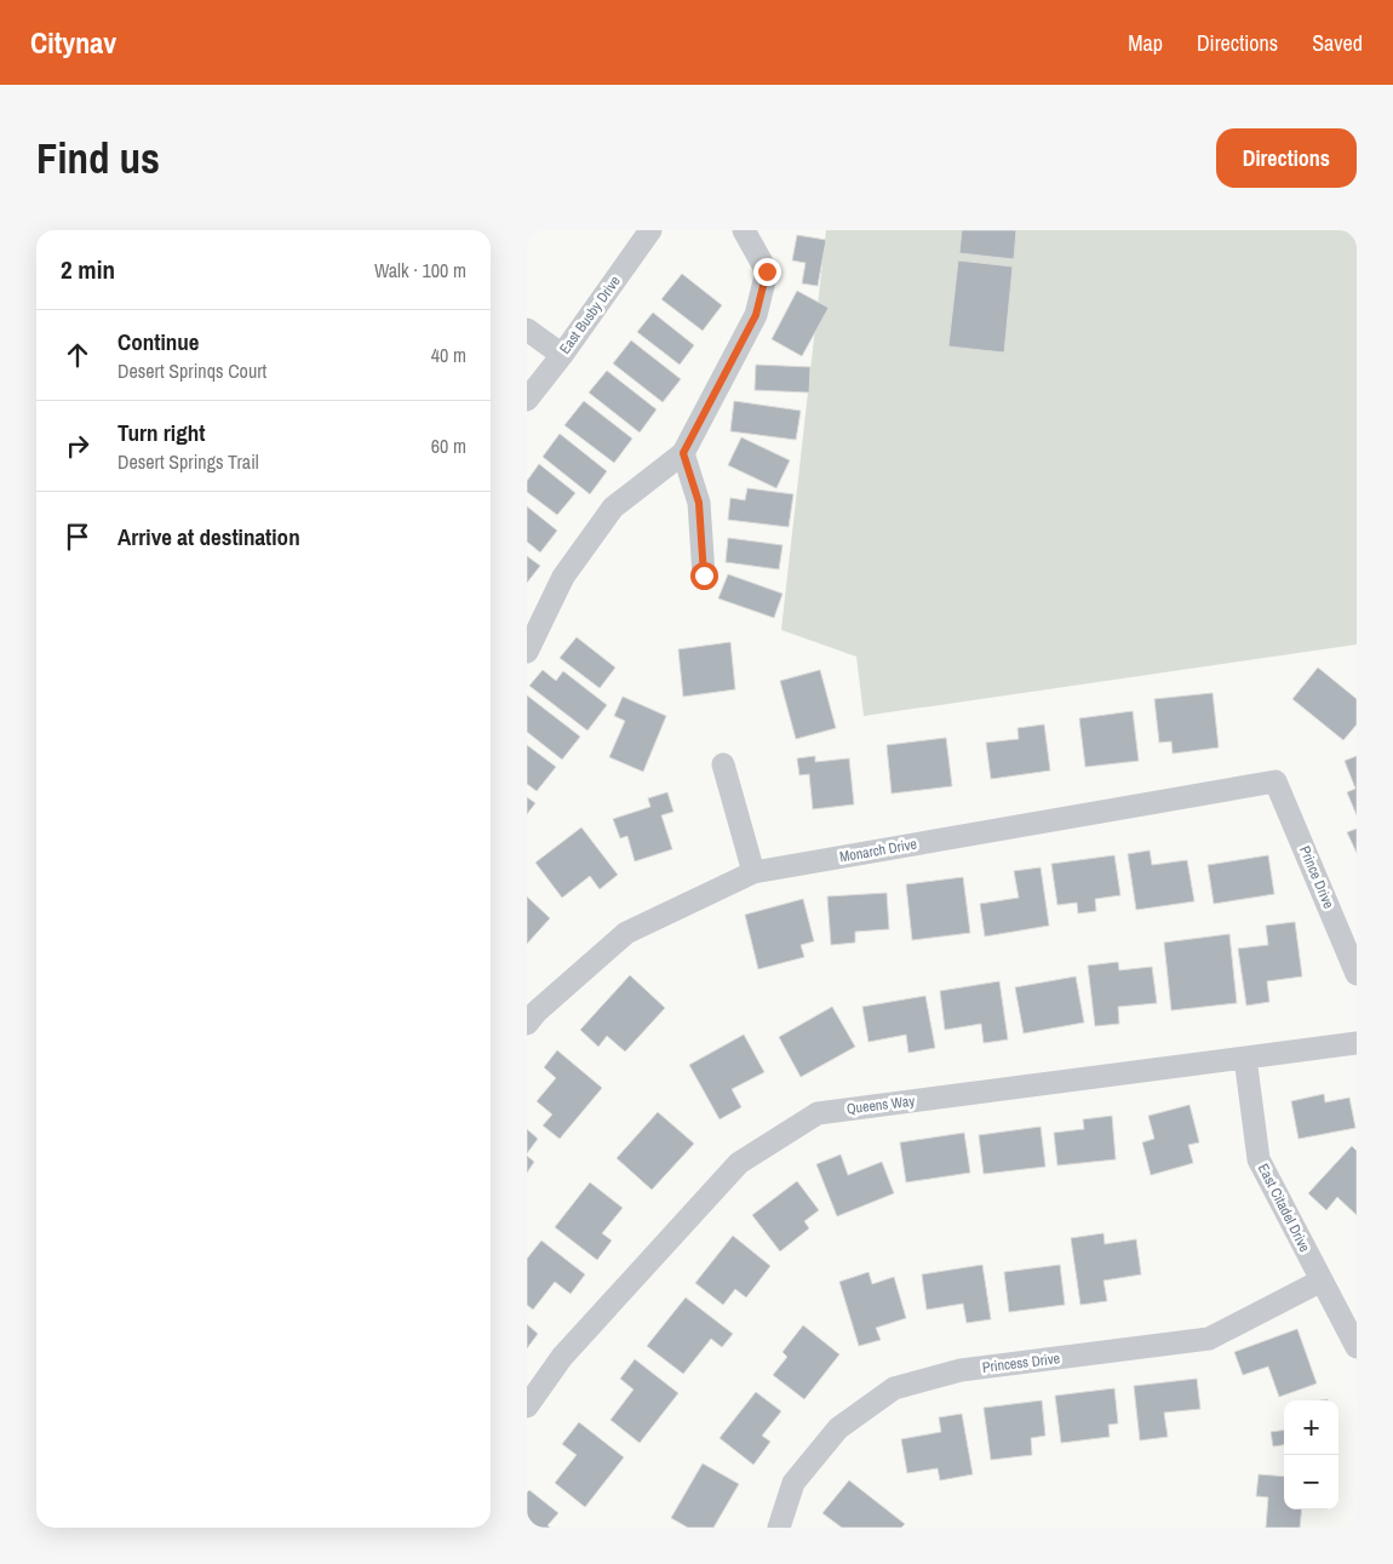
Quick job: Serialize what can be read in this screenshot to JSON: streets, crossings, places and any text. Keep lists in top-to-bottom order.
{
  "streets": {
    "street": [
      "East Busby Drive",
      "Monarch Drive",
      "Prince Drive",
      "Queens Way",
      "East Citadel Drive",
      "Princess Drive"
    ]
  },
  "crossings": [
    ["Monarch Drive", "Prince Drive"],
    ["Queens Way", "East Citadel Drive"],
    ["East Citadel Drive", "Princess Drive"]
  ],
  "page": {
    "header": "Citynav",
    "nav": ["Map", "Directions", "Saved"],
    "buttons": "Directions",
    "title": "Find us",
    "heading": ["2 min", "Walk · 100 m"],
    "list": [
      ["Continue", "Desert Sprinqs Court", "40 m"],
      ["Turn right", "Desert Springs Trail", "60 m"],
      "Arrive at destination"
    ],
    "map_buttons": ["+", "−"]
  }
}
